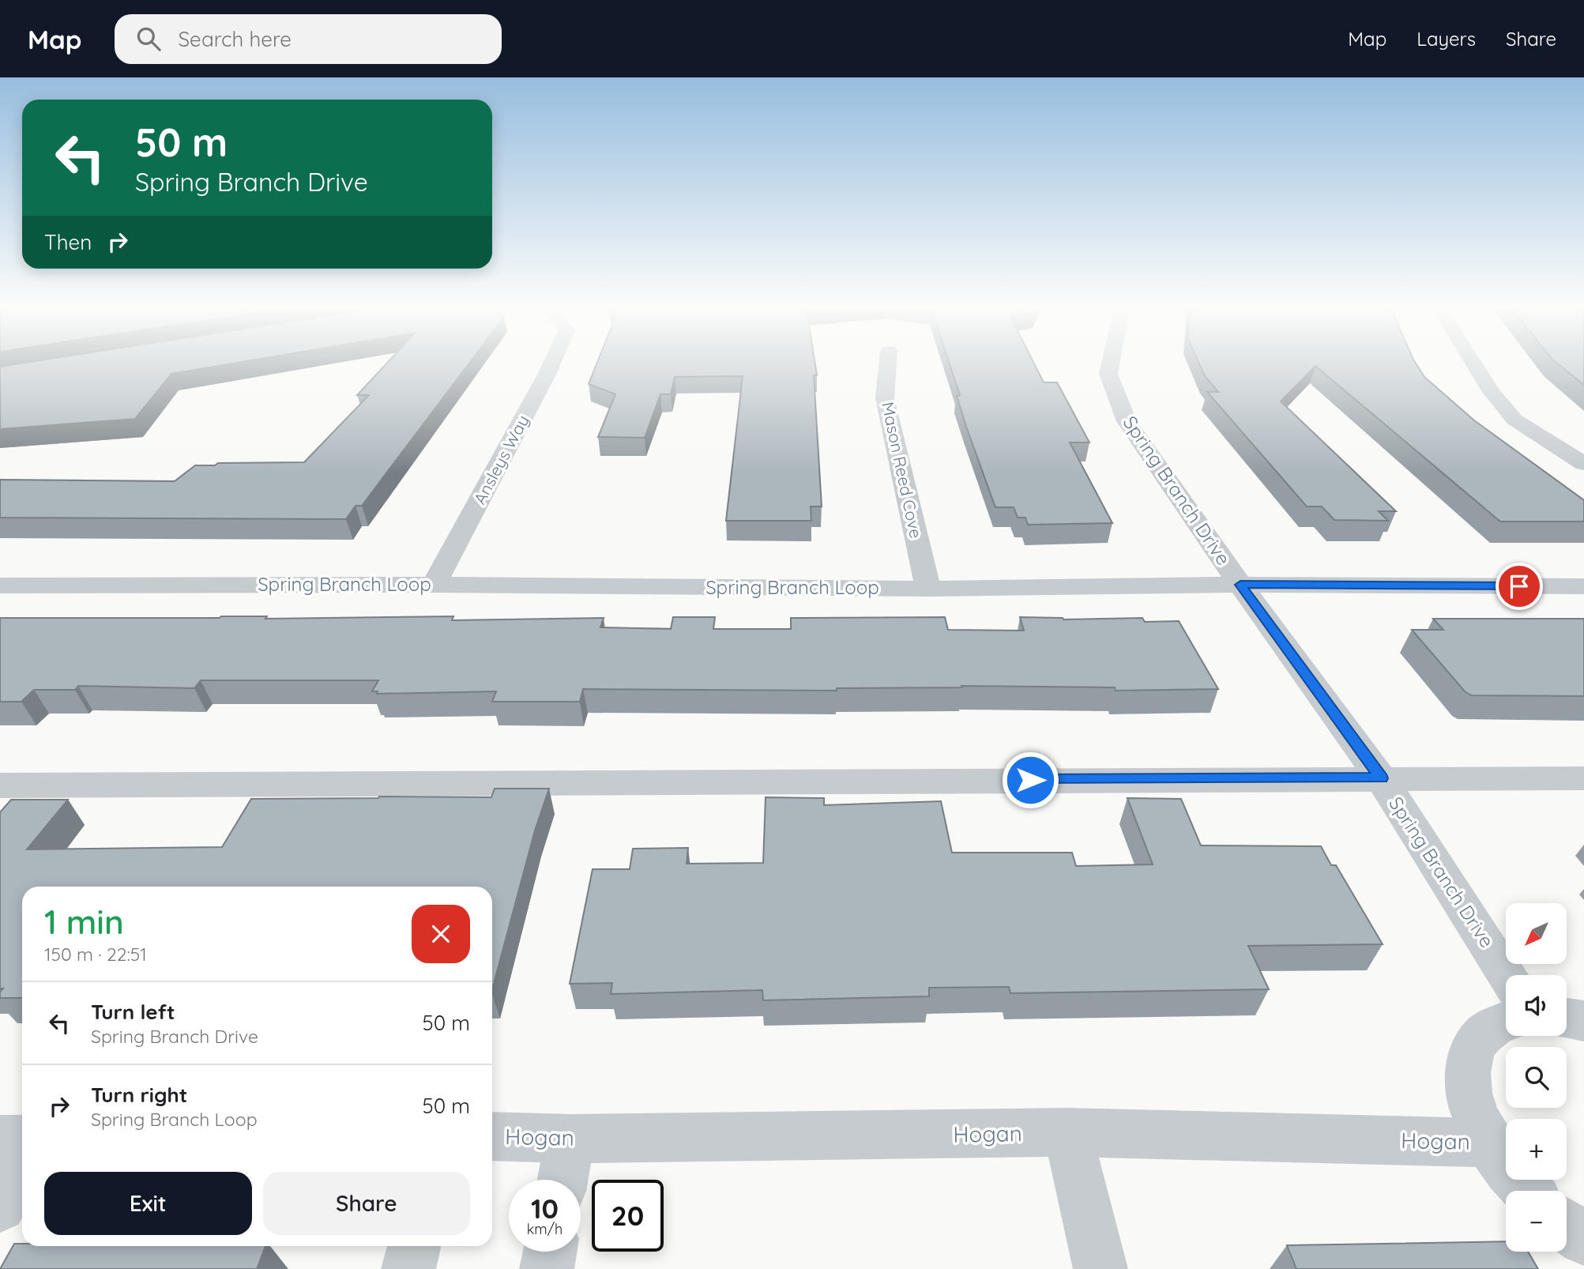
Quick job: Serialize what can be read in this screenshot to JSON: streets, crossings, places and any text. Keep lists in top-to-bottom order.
{
  "streets": {
    "street": [
      "Ansleys Way",
      "Mason Reed Cove",
      "Spring Branch Drive",
      "Spring Branch Loop",
      "Hogan"
    ]
  },
  "crossings": [
    ["Ansleys Way", "Spring Branch Loop"],
    ["Mason Reed Cove", "Spring Branch Loop"],
    ["Spring Branch Drive", "Spring Branch Loop"]
  ],
  "north": "bottom left",
  "page": {
    "header": "Map",
    "search": "Search here",
    "nav": ["Map", "Layers", "Share"],
    "turn": ["50 m", "Spring Branch Drive"],
    "then": "Then",
    "heading": ["1 min", "150 m · 22:51"],
    "map_buttons": ["+", "−"],
    "list": [
      {
        "name": "Turn left",
        "note": "Spring Branch Drive",
        "value": "50 m"
      },
      {
        "name": "Turn right",
        "note": "Spring Branch Loop",
        "value": "50 m"
      }
    ],
    "buttons": ["Exit", "Share"],
    "speed": "10 km/h",
    "limit": "20"
  }
}
